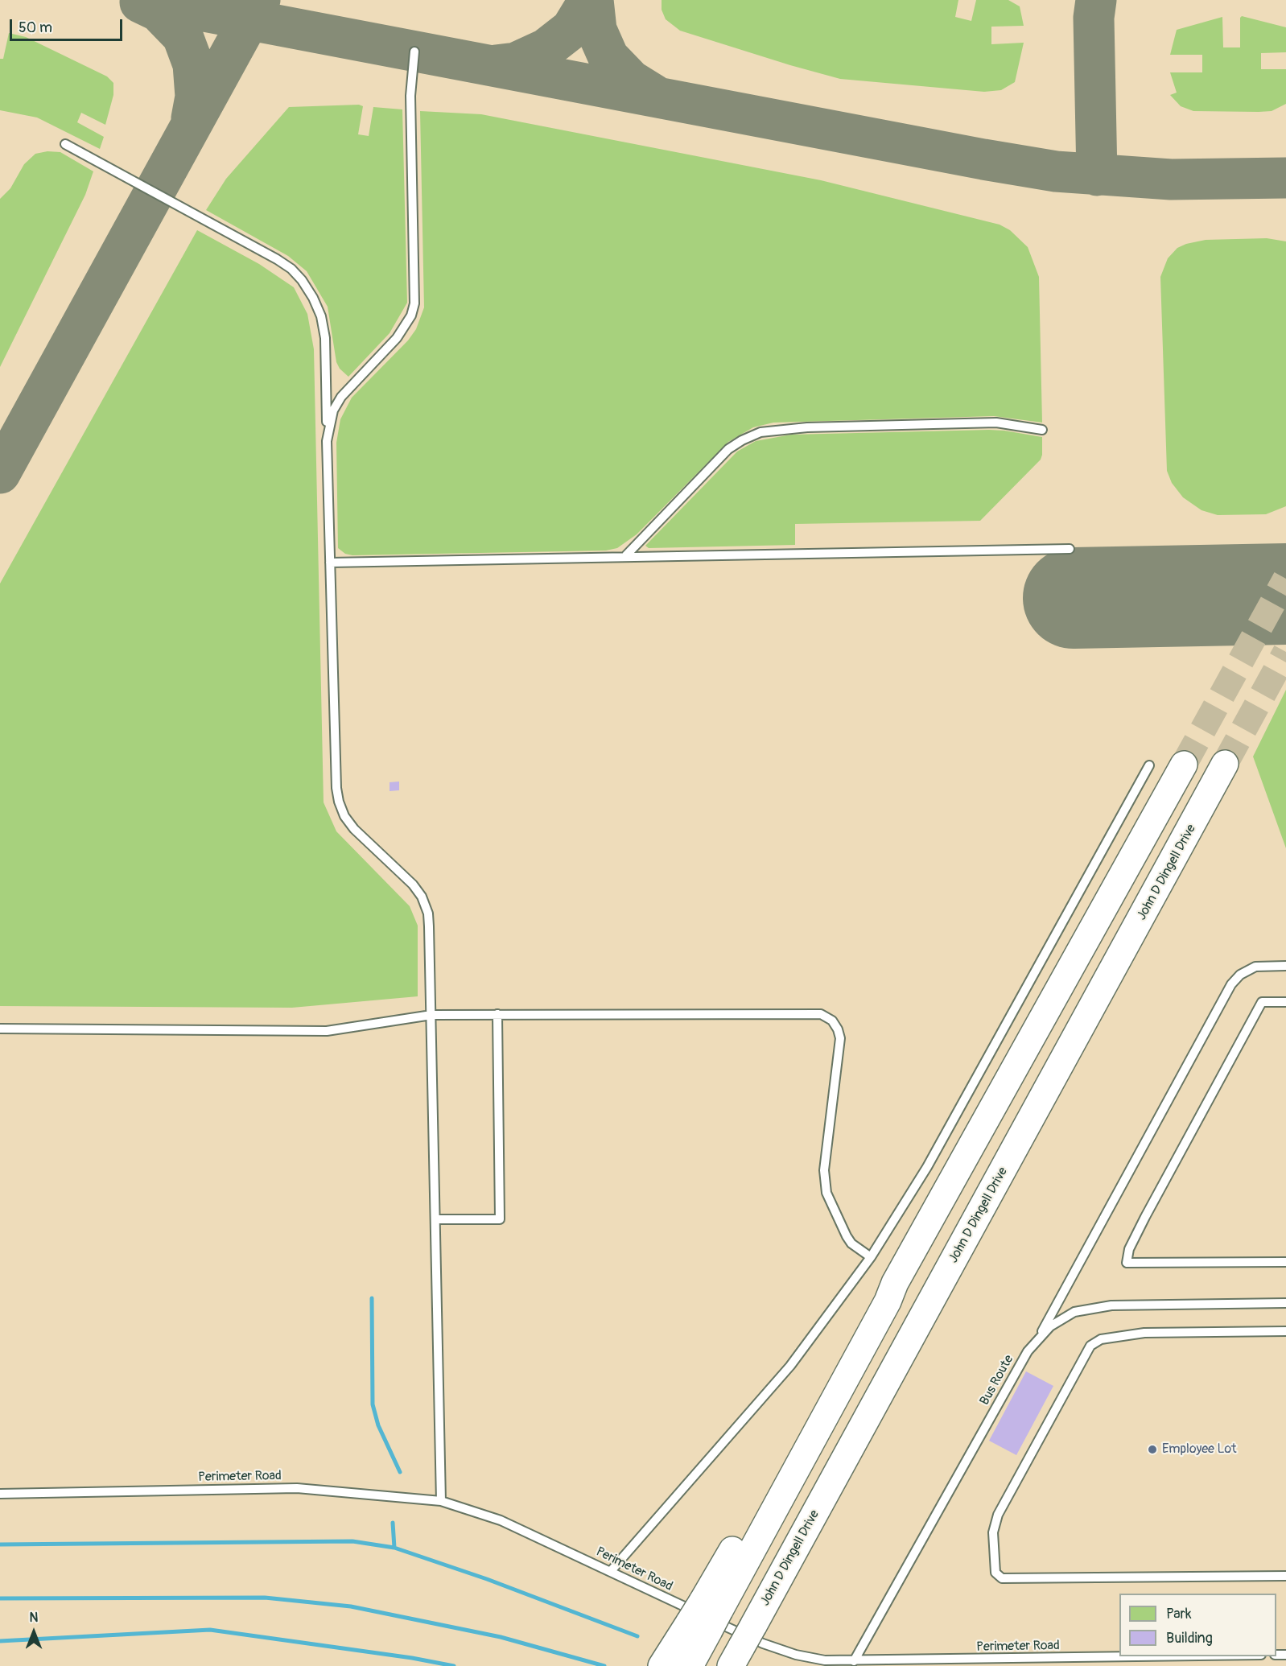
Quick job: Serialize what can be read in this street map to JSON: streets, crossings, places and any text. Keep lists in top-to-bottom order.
{
  "streets": {
    "highway": ["John D Dingell Drive"],
    "lane": ["Bus Route", "Perimeter Road"]
  },
  "crossings": [
    ["Bus Route", "Perimeter Road"]
  ],
  "places": ["Employee Lot"],
  "legend": ["Park", "Building"],
  "scale_bar": "50 m",
  "north": "top"
}
